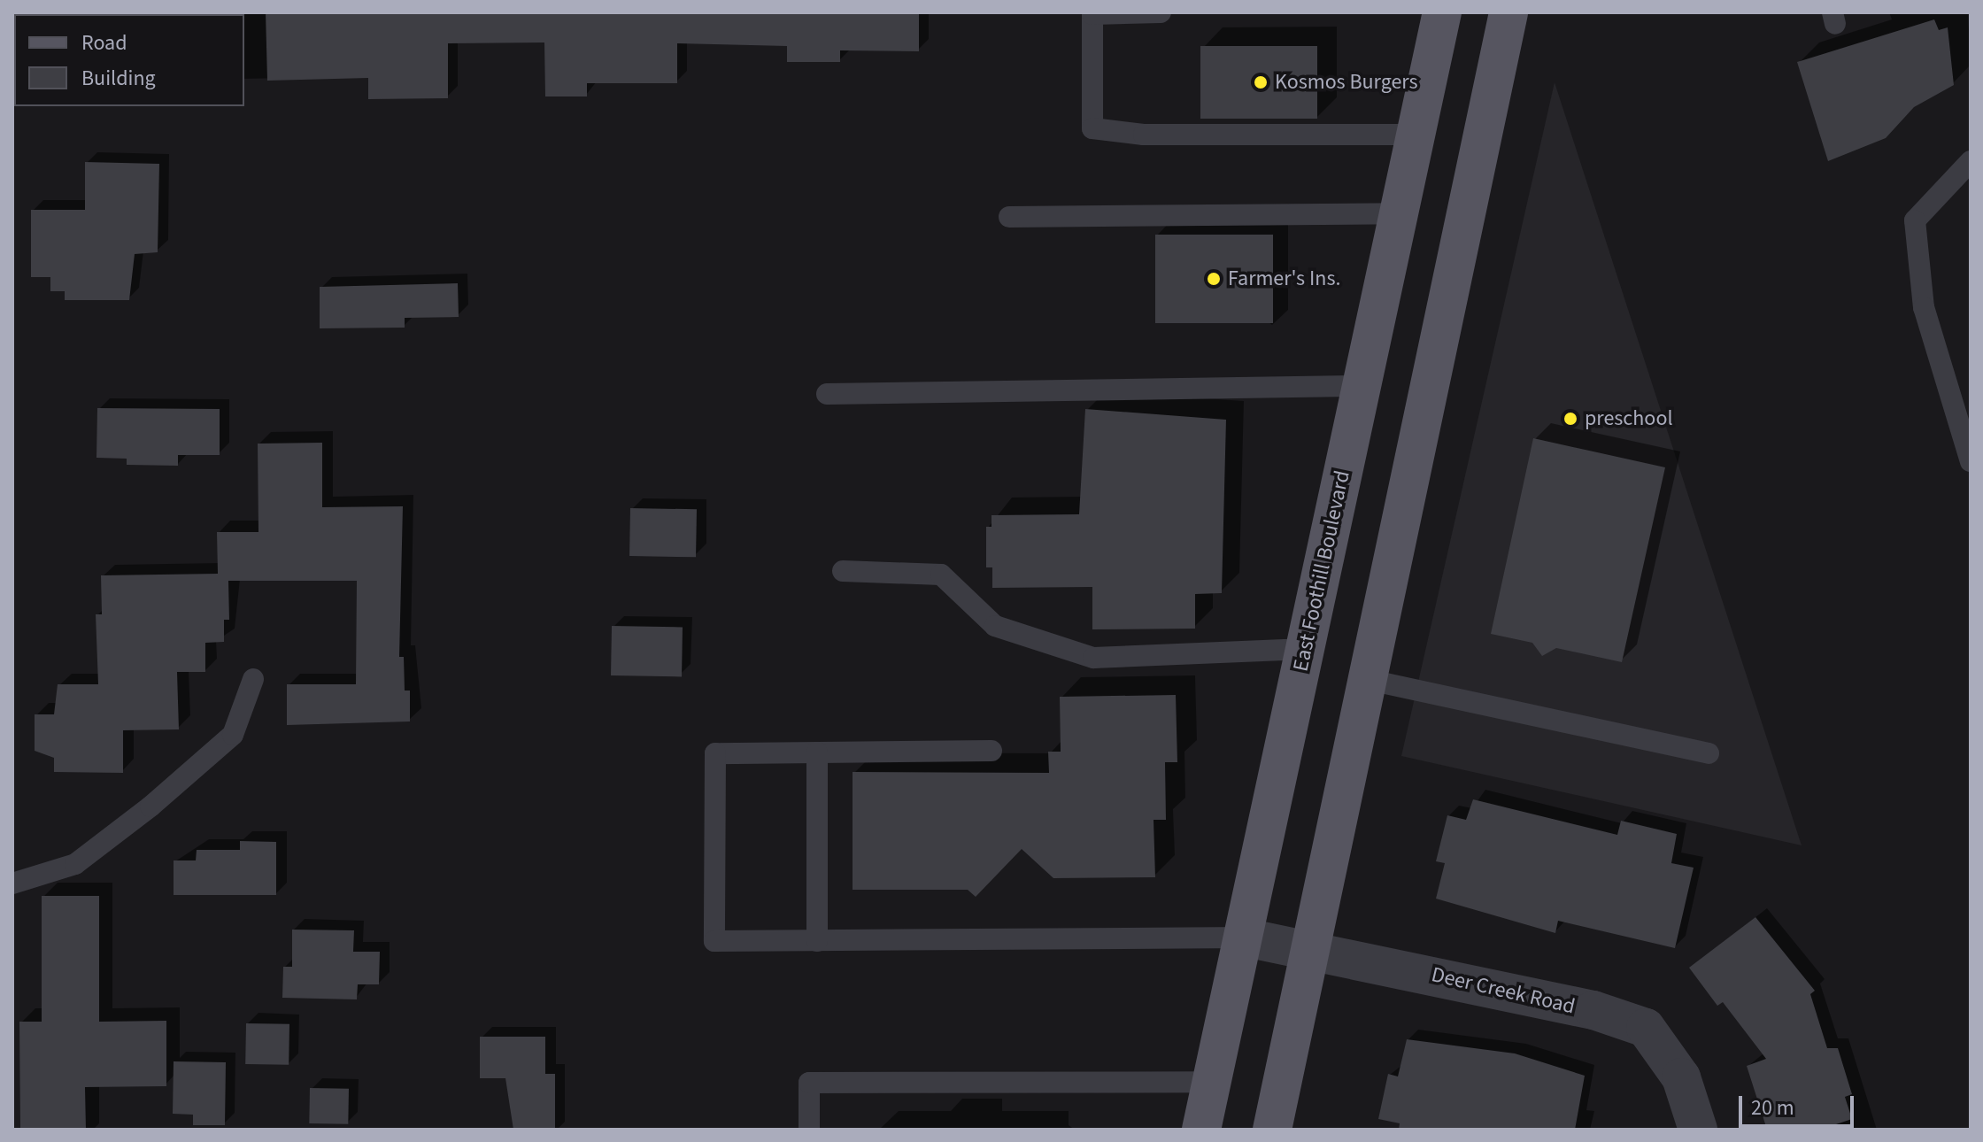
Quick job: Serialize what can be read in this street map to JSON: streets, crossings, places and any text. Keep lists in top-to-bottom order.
{
  "streets": {
    "main road": ["East Foothill Boulevard"],
    "street": ["Deer Creek Road"]
  },
  "crossings": [
    ["East Foothill Boulevard", "Deer Creek Road"]
  ],
  "places": ["Kosmos Burgers", "Farmer's Ins.", "preschool"],
  "legend": ["Road", "Building"],
  "scale_bar": "20 m"
}
